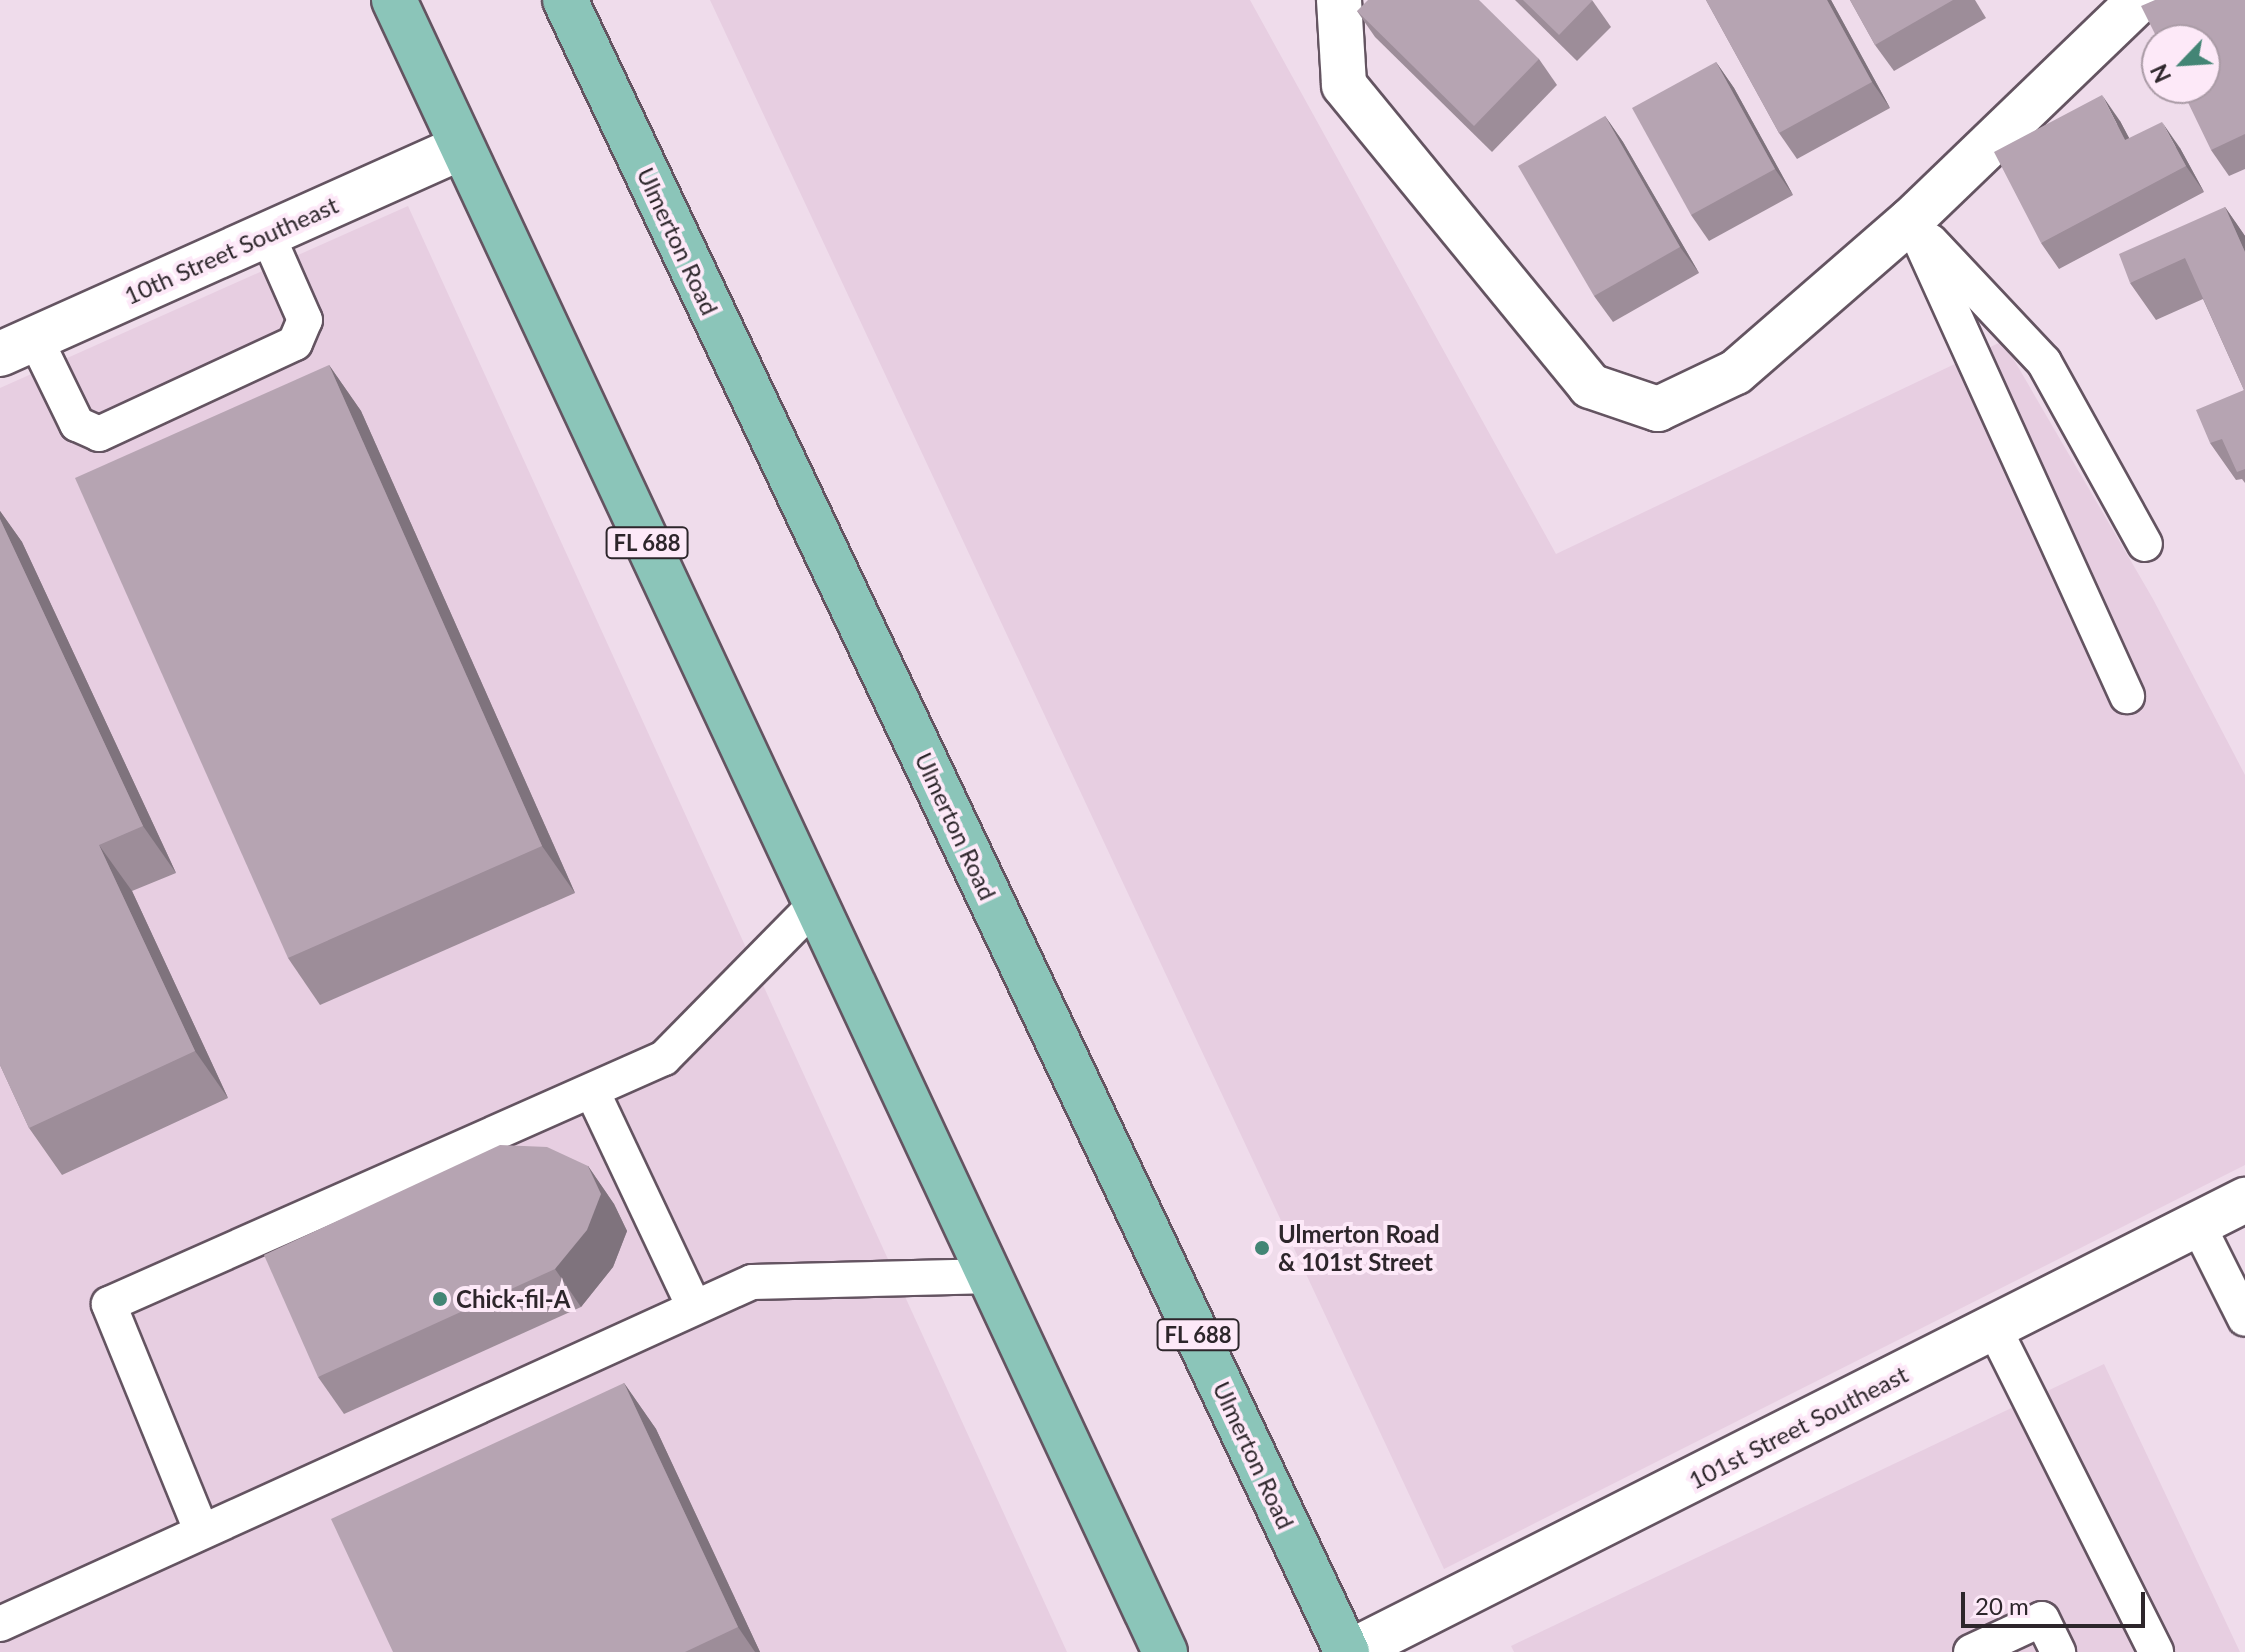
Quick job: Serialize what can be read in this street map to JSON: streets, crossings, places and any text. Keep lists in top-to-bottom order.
{
  "streets": {
    "main road": ["Ulmerton Road", "FL 688"],
    "street": ["10th Street Southeast", "101st Street Southeast"]
  },
  "crossings": [
    ["Ulmerton Road", "101st Street Southeast"],
    ["10th Street Southeast", "FL 688"]
  ],
  "places": ["Ulmerton Road & 101st Street", "Chick-fil-A"],
  "scale_bar": "20 m",
  "north": "bottom left"
}
